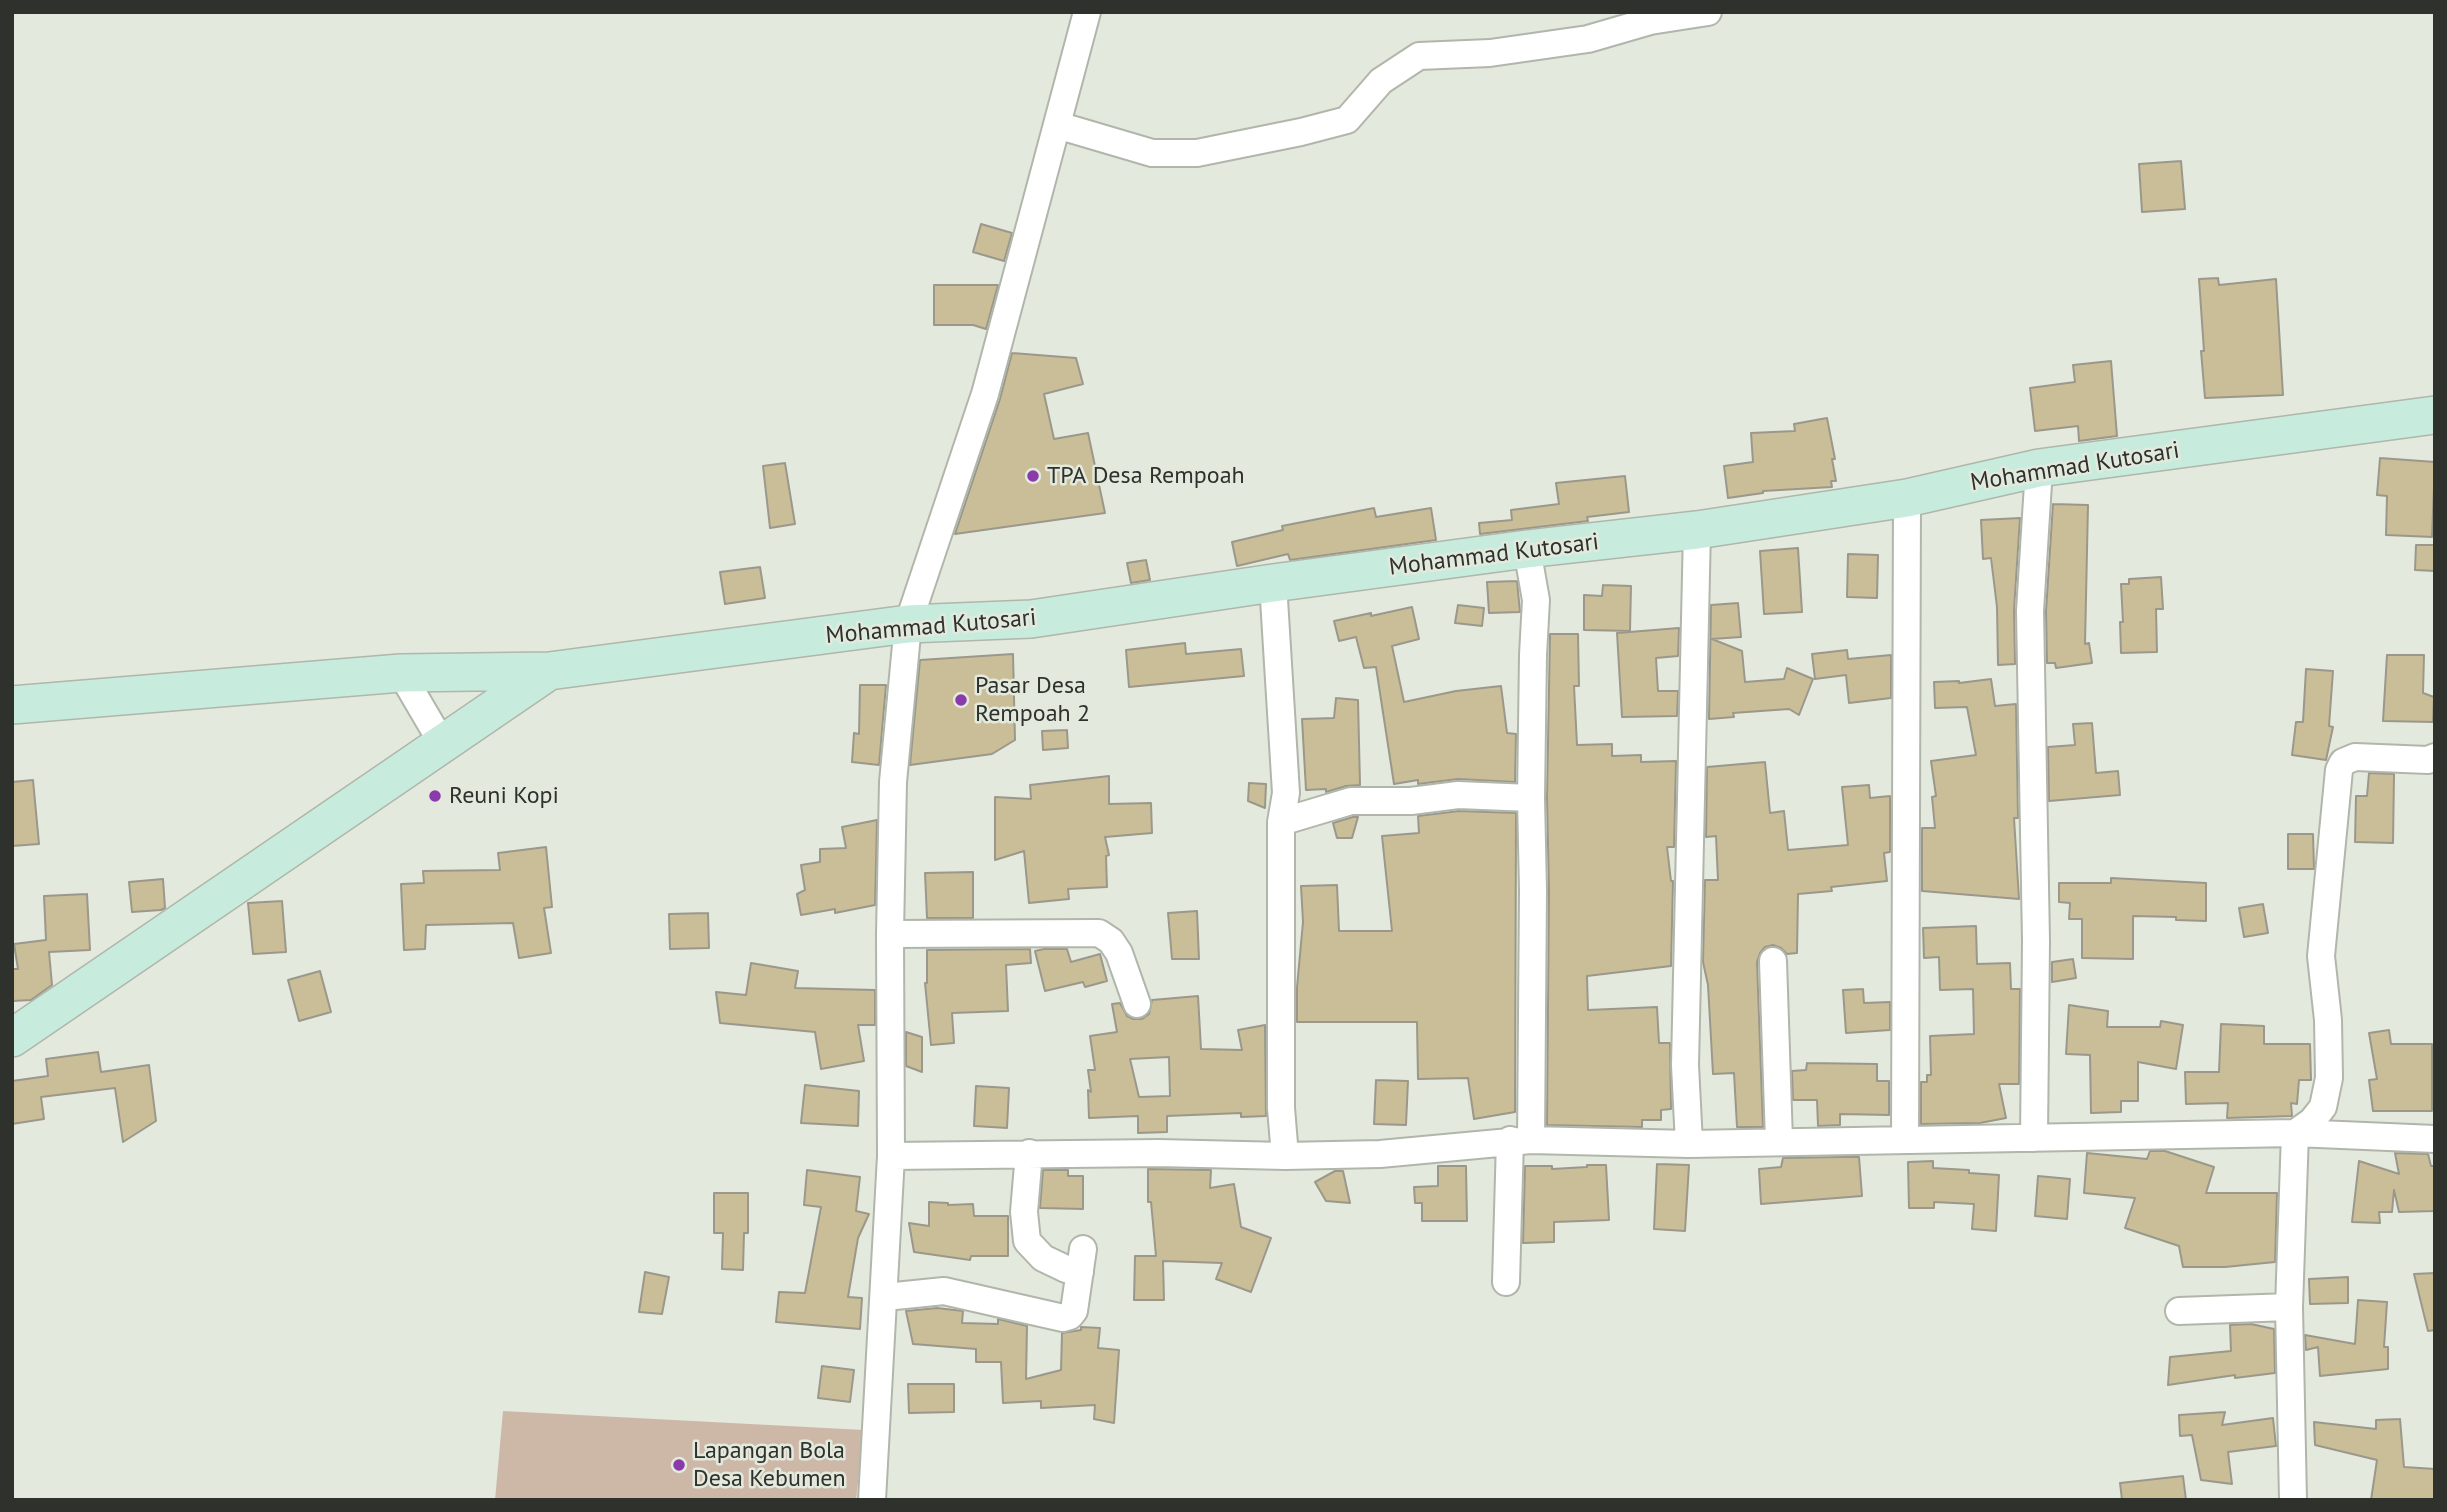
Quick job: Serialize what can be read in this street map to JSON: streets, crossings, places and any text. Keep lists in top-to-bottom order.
{
  "streets": {
    "street": ["Mohammad Kutosari"]
  },
  "places": [
    "TPA Desa Rempoah",
    "Pasar Desa Rempoah 2",
    "Reuni Kopi",
    "Lapangan Bola Desa Kebumen"
  ]
}
